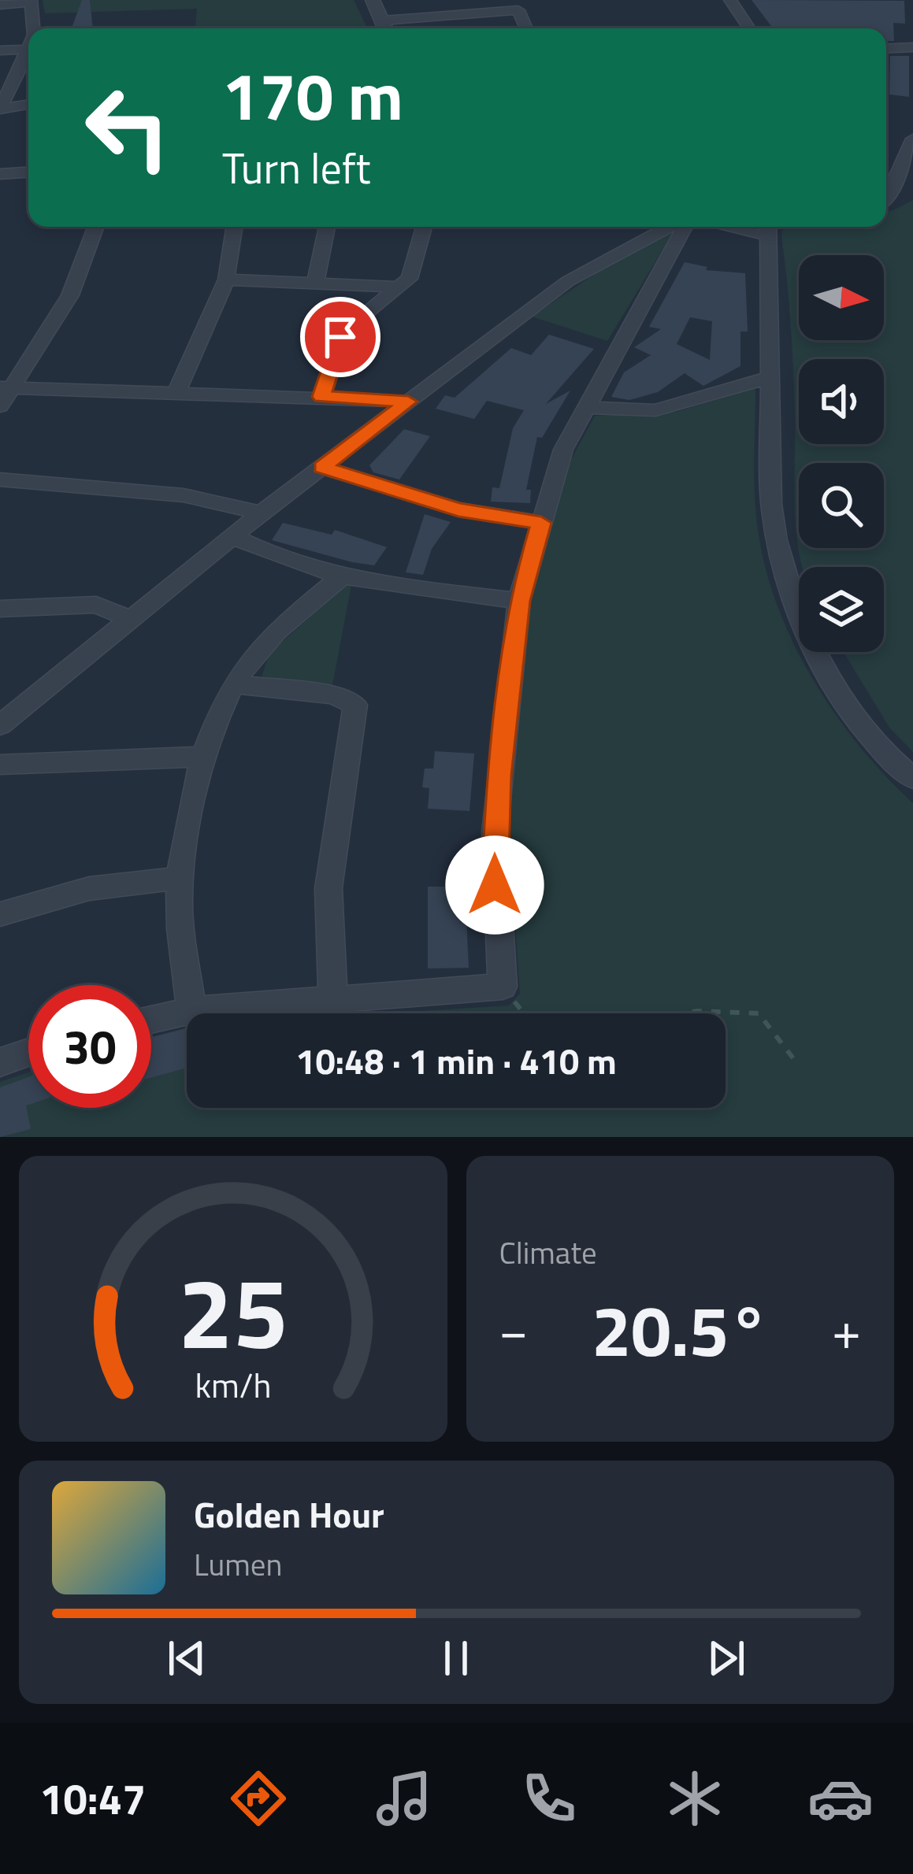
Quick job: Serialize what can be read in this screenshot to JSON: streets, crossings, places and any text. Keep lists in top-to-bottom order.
{
  "north": "right",
  "page": {
    "turn": ["170 m", "Turn left"],
    "limit": "30",
    "trip": "10:48 · 1 min · 410 m",
    "tile": "Climate",
    "heat": ["−", "20.5°", "+"],
    "song": ["Golden Hour", "Lumen"],
    "tabs": "10:47",
    "gauge": ["25", "km/h"]
  }
}
